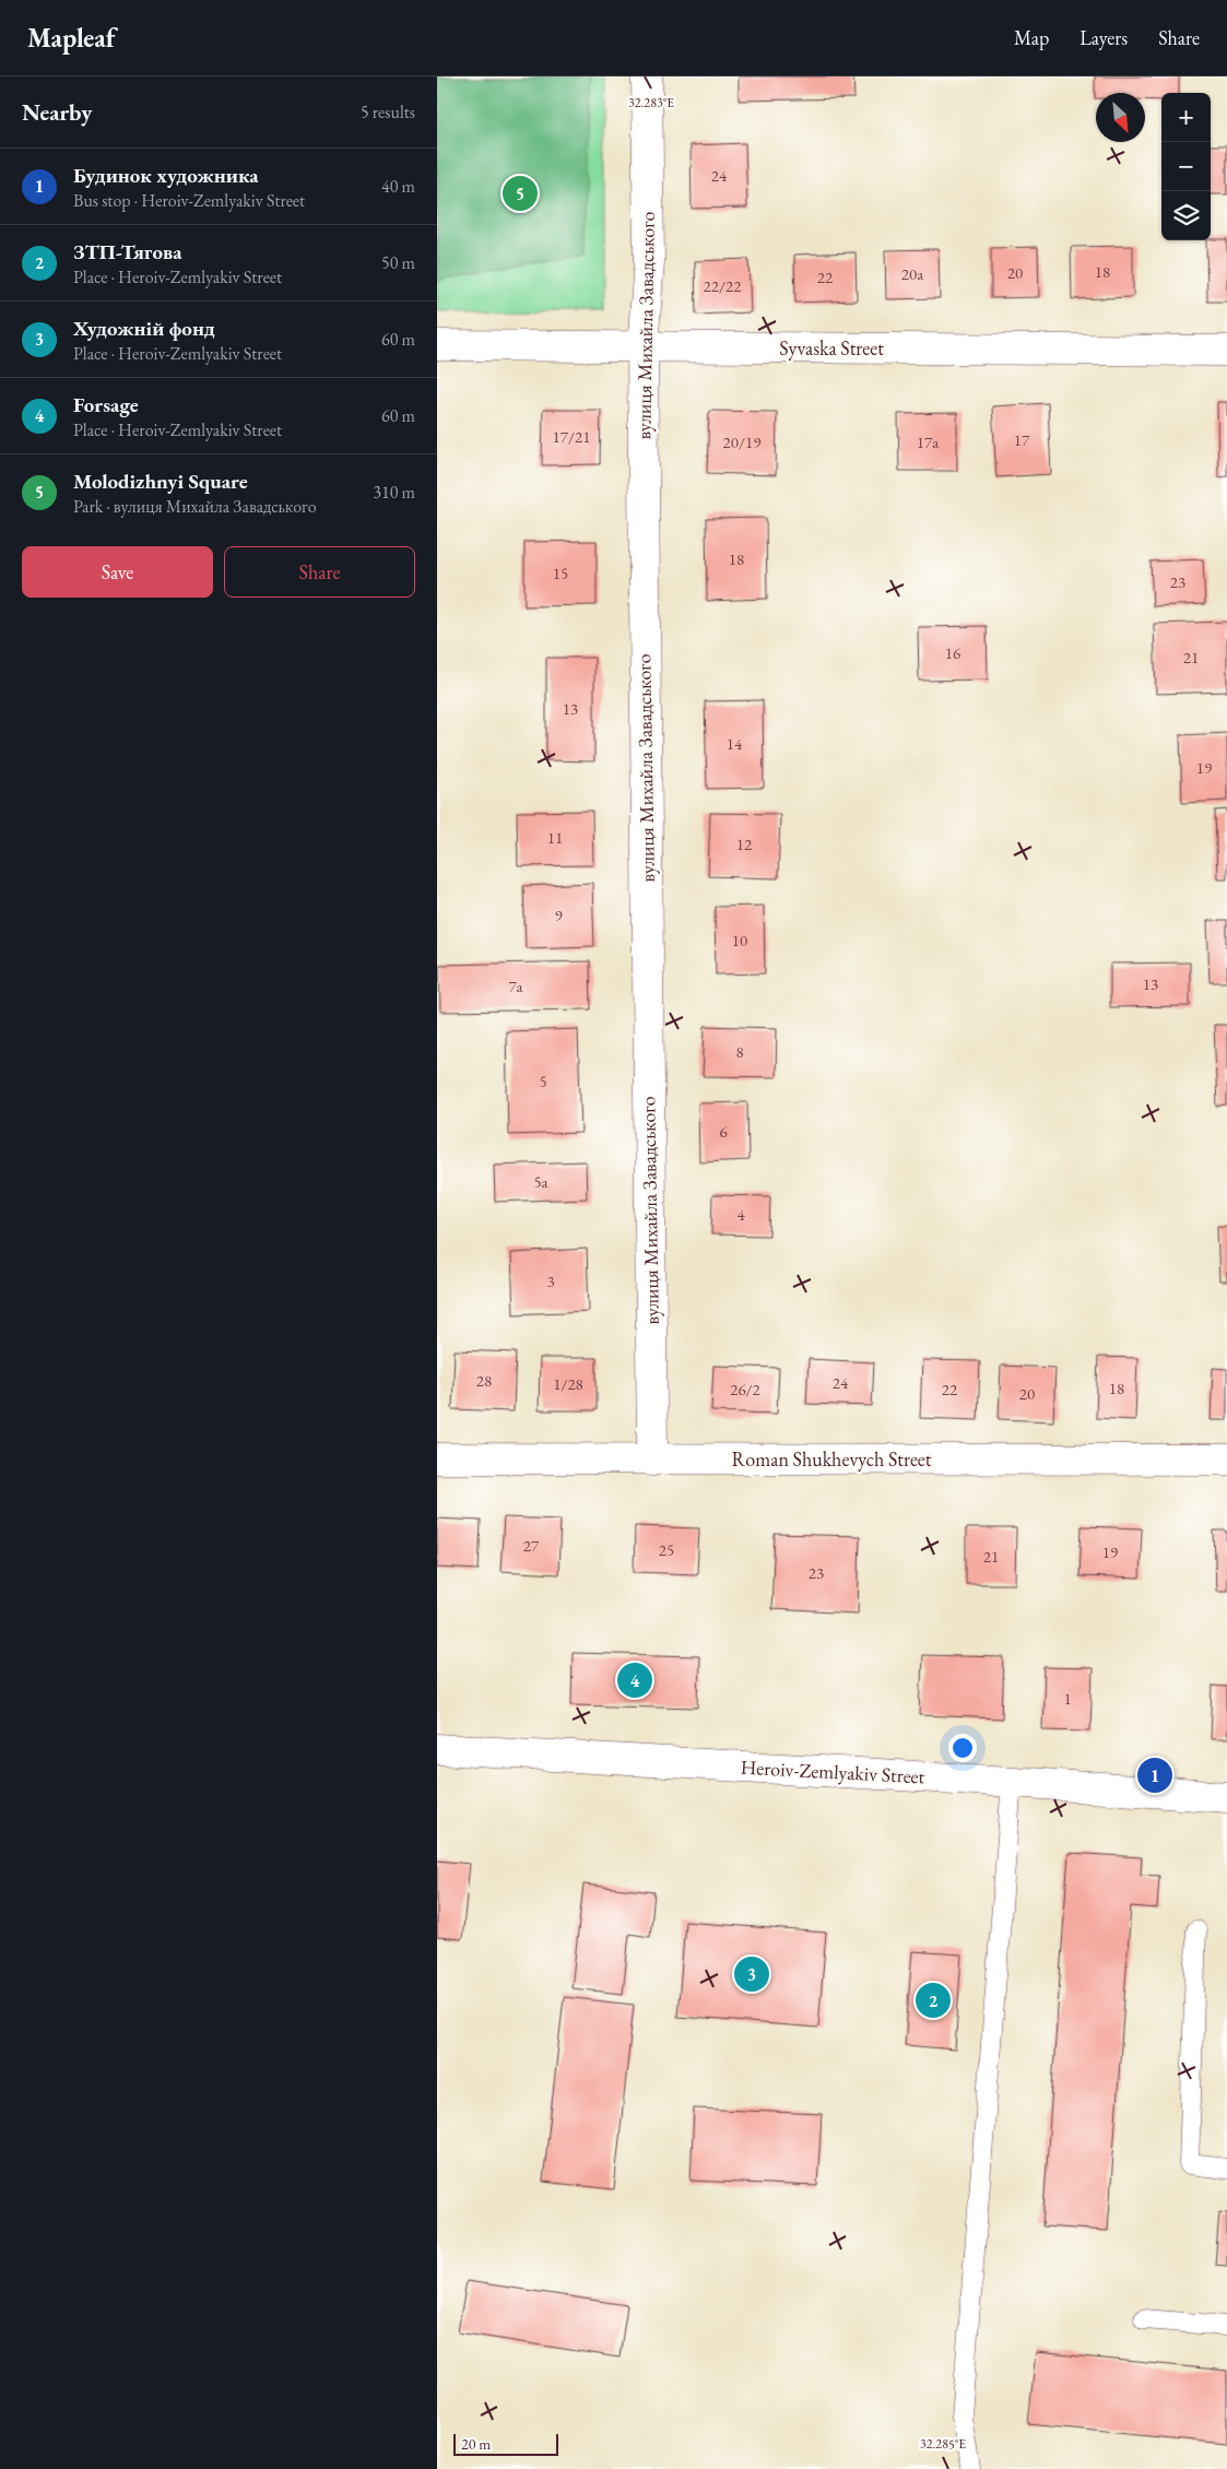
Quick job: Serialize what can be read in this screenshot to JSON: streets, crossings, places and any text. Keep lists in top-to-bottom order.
{
  "streets": {
    "street": [
      "вулиця Михайла Завадського",
      "Syvaska Street",
      "Roman Shukhevych Street",
      "Heroiv-Zemlyakiv Street"
    ]
  },
  "crossings": [
    ["вулиця Михайла Завадського", "Syvaska Street"],
    ["вулиця Михайла Завадського", "Roman Shukhevych Street"]
  ],
  "house_numbers": [
    "24",
    "18",
    "20",
    "20а",
    "22",
    "22/22",
    "17/21",
    "17",
    "20/19",
    "17а",
    "18",
    "15",
    "23",
    "16",
    "21",
    "13",
    "14",
    "19",
    "11",
    "12",
    "9",
    "10",
    "13",
    "7а",
    "8",
    "5",
    "6",
    "5а",
    "4",
    "3",
    "28",
    "24",
    "1/28",
    "18",
    "26/2",
    "22",
    "20",
    "27",
    "25",
    "19",
    "21",
    "23",
    "1"
  ],
  "scale_bar": "20 m",
  "north": "bottom right",
  "page": {
    "header": "Mapleaf",
    "nav": ["Map", "Layers", "Share"],
    "heading": ["Nearby", "5 results"],
    "map_buttons": ["+", "−"],
    "list": [
      {
        "mark": "1",
        "name": "Будинок художника",
        "note": "Bus stop · Heroiv-Zemlyakiv Street",
        "value": "40 m"
      },
      {
        "mark": "2",
        "name": "ЗТП-Тягова",
        "note": "Place · Heroiv-Zemlyakiv Street",
        "value": "50 m"
      },
      {
        "mark": "3",
        "name": "Художній фонд",
        "note": "Place · Heroiv-Zemlyakiv Street",
        "value": "60 m"
      },
      {
        "mark": "4",
        "name": "Forsage",
        "note": "Place · Heroiv-Zemlyakiv Street",
        "value": "60 m"
      },
      {
        "mark": "5",
        "name": "Molodіzhnyi Square",
        "note": "Park · вулиця Михайла Завадського",
        "value": "310 m"
      }
    ],
    "pins": [
      "5",
      "4",
      "1",
      "3",
      "2"
    ],
    "buttons": ["Save", "Share"],
    "scale": "20 m"
  },
  "coordinates": ["32.283°E", "32.285°E"]
}
